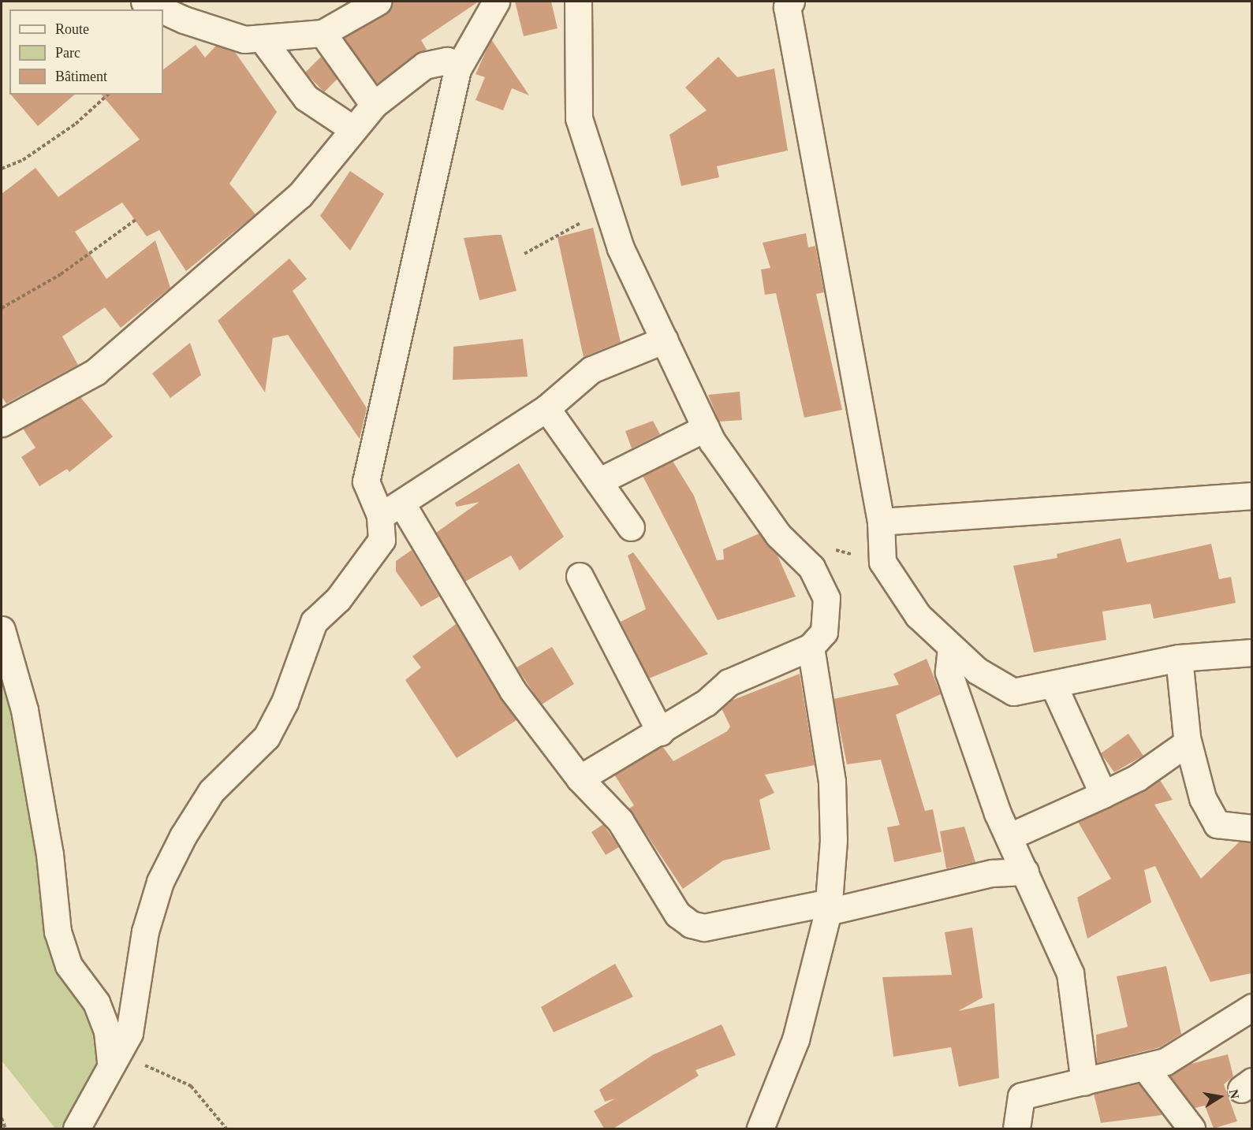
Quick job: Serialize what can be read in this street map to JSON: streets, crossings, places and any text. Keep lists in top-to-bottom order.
{
  "legend": ["Route", "Parc", "Bâtiment"],
  "north": "right"
}
